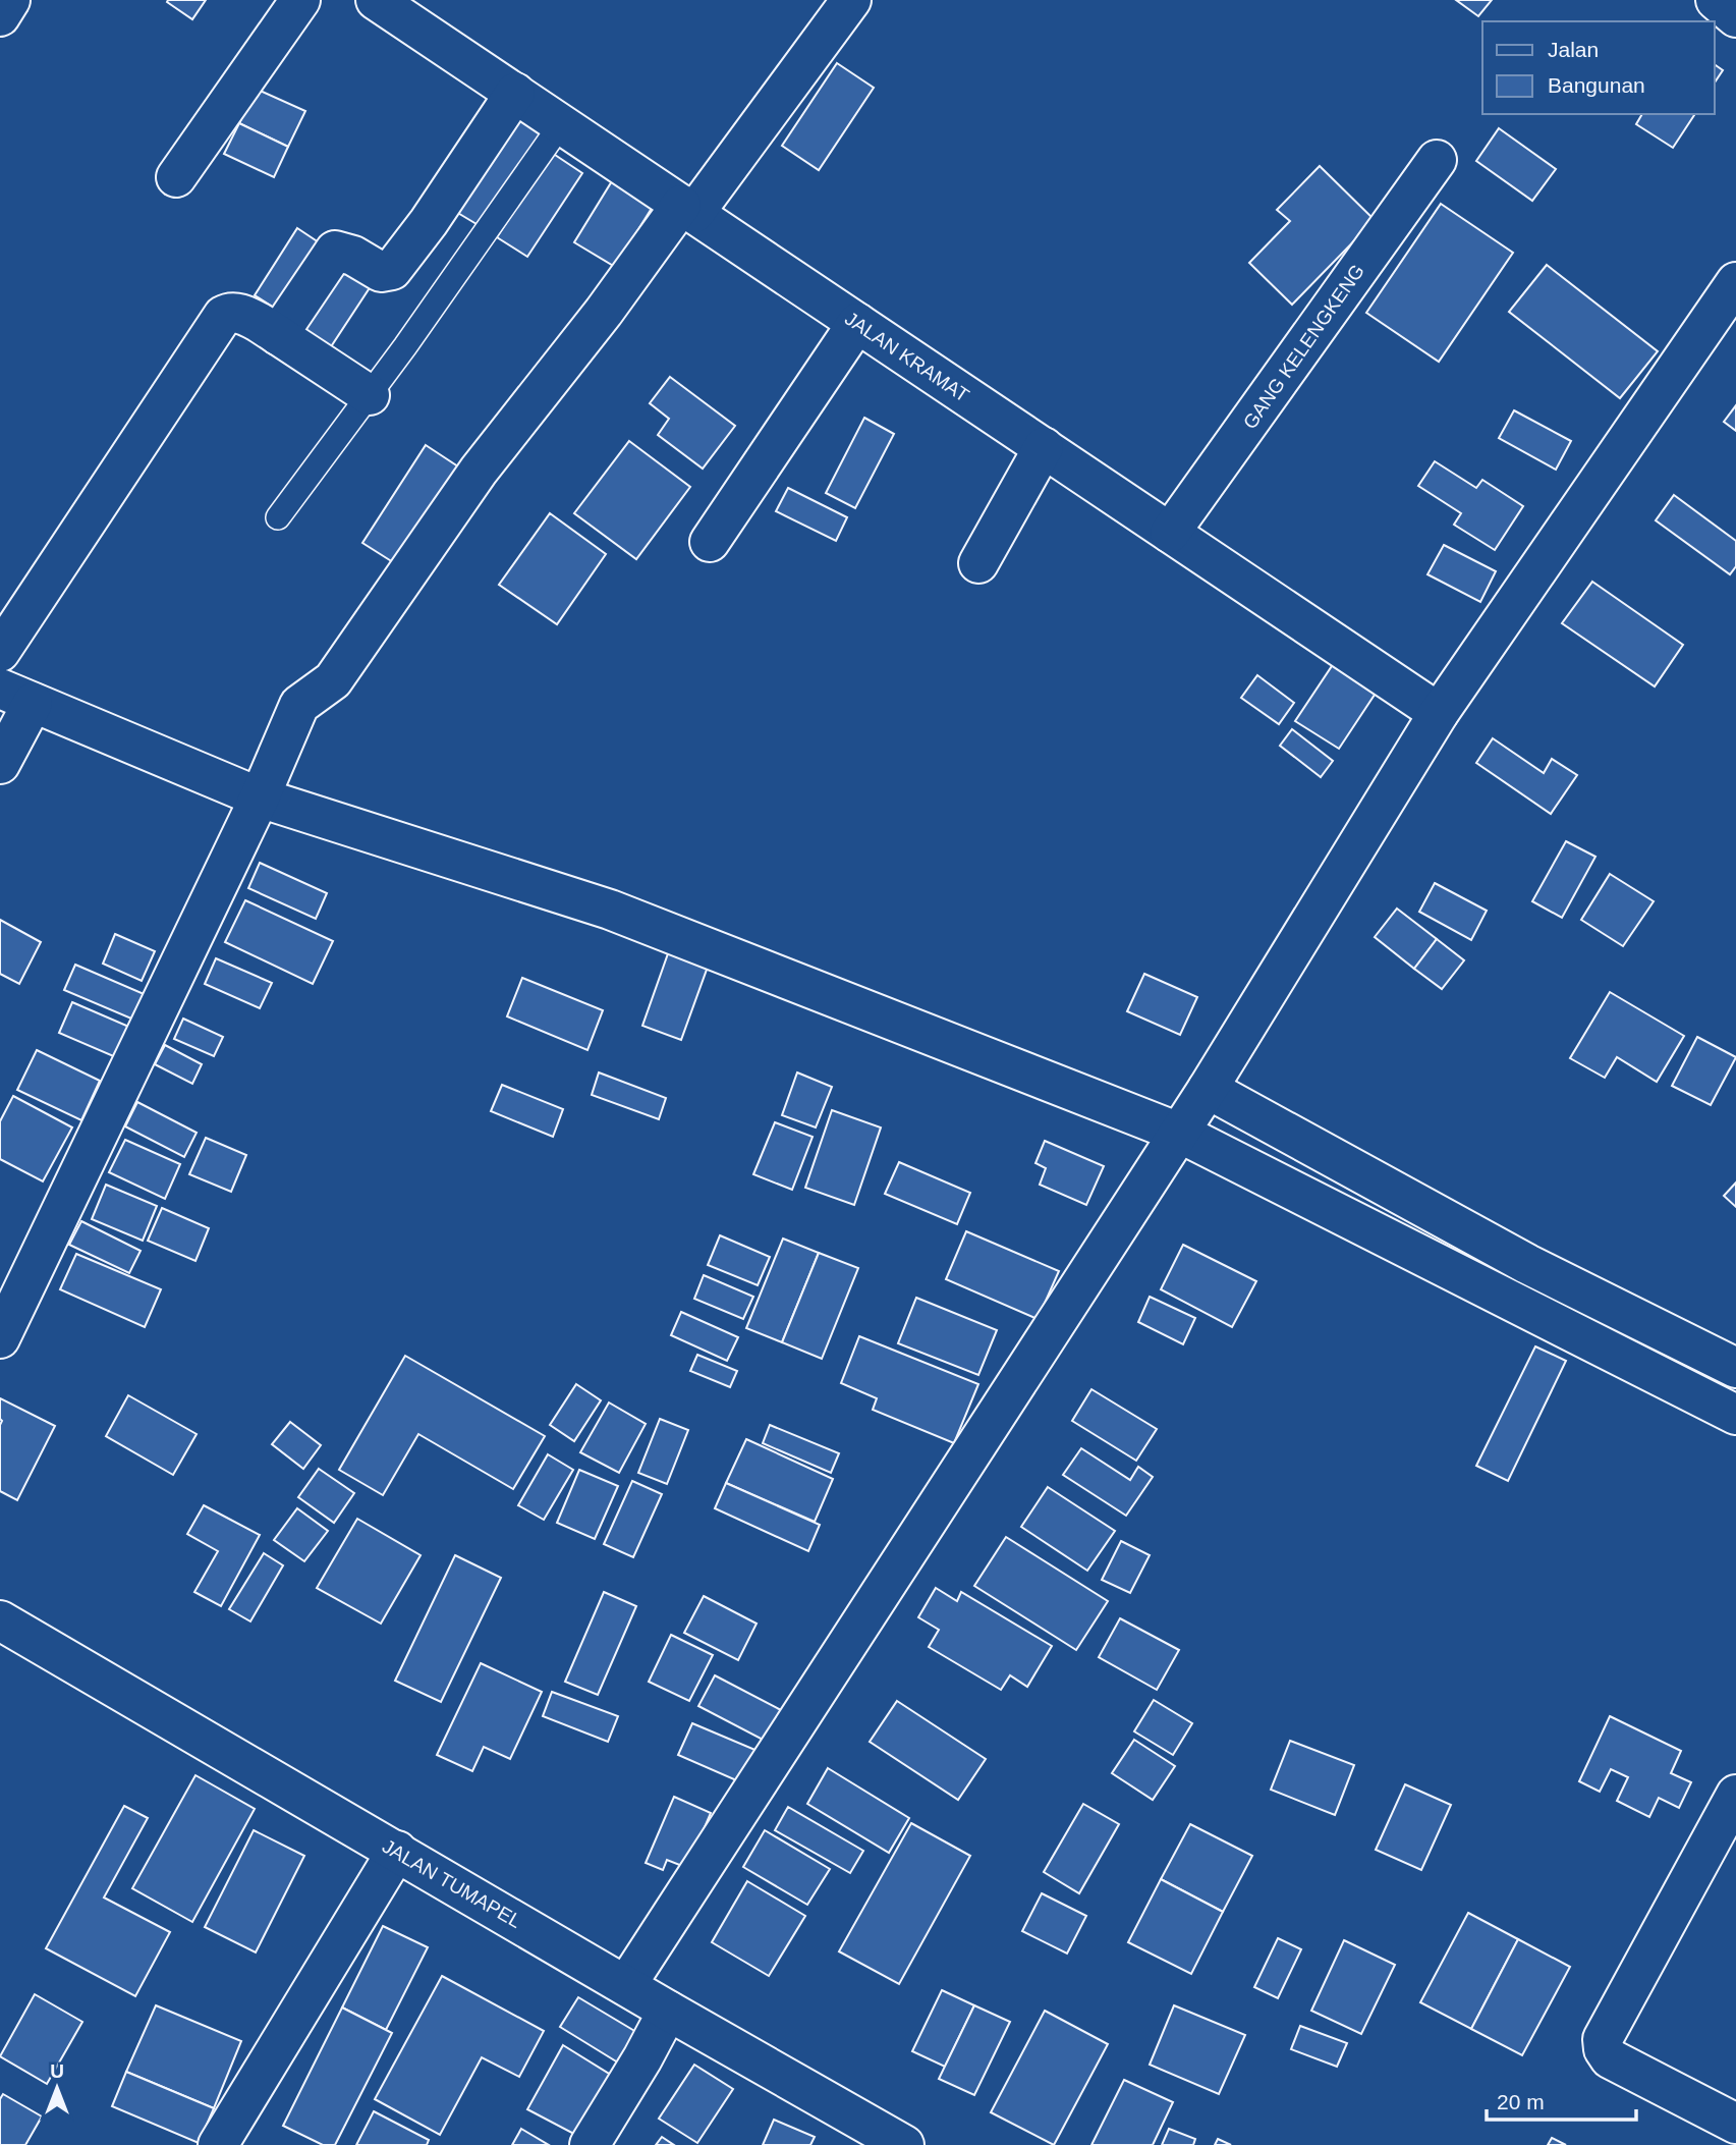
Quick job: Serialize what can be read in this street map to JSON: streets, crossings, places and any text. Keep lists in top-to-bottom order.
{
  "streets": {
    "street": ["GANG KELENGKENG", "JALAN KRAMAT", "JALAN TUMAPEL"]
  },
  "crossings": [
    ["GANG KELENGKENG", "JALAN KRAMAT"]
  ],
  "legend": ["Jalan", "Bangunan"],
  "scale_bar": "20 m",
  "north": "top"
}
